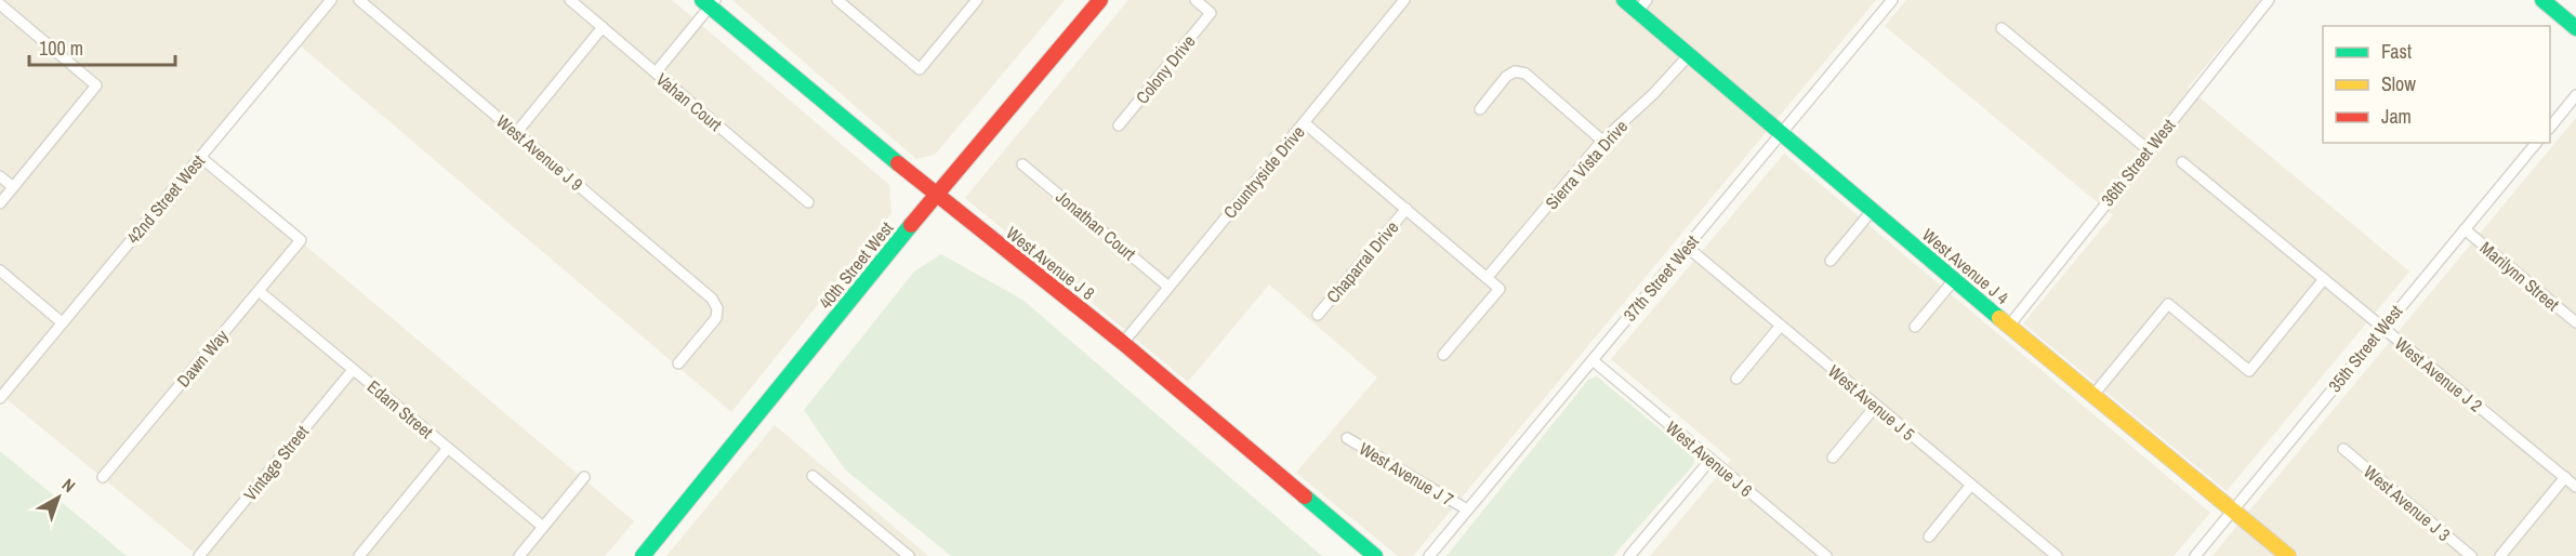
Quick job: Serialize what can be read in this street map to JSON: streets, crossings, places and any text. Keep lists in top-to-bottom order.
{
  "streets": {
    "street": [
      "Colony Drive",
      "Vahan Court",
      "West Avenue J 9",
      "36th Street West",
      "Sierra Vista Drive",
      "Countryside Drive",
      "42nd Street West",
      "Jonathan Court",
      "Chaparral Drive",
      "West Avenue J 8",
      "40th Street West",
      "West Avenue J 4",
      "Marilynn Street",
      "37th Street West",
      "35th Street West",
      "Dawn Way",
      "West Avenue J 2",
      "West Avenue J 5",
      "Edam Street",
      "West Avenue J 6",
      "Vintage Street",
      "West Avenue J 7",
      "West Avenue J 3"
    ]
  },
  "crossings": [
    ["36th Street West", "West Avenue J 4"],
    ["Sierra Vista Drive", "West Avenue J 4"],
    ["Countryside Drive", "Jonathan Court"],
    ["Countryside Drive", "West Avenue J 8"],
    ["42nd Street West", "Dawn Way"],
    ["West Avenue J 8", "40th Street West"],
    ["West Avenue J 4", "37th Street West"],
    ["West Avenue J 4", "35th Street West"],
    ["Marilynn Street", "35th Street West"],
    ["37th Street West", "West Avenue J 5"],
    ["37th Street West", "West Avenue J 6"],
    ["37th Street West", "West Avenue J 7"],
    ["35th Street West", "West Avenue J 2"],
    ["Dawn Way", "Edam Street"],
    ["Edam Street", "Vintage Street"]
  ],
  "legend": ["Fast", "Slow", "Jam"],
  "scale_bar": "100 m",
  "north": "top right"
}
